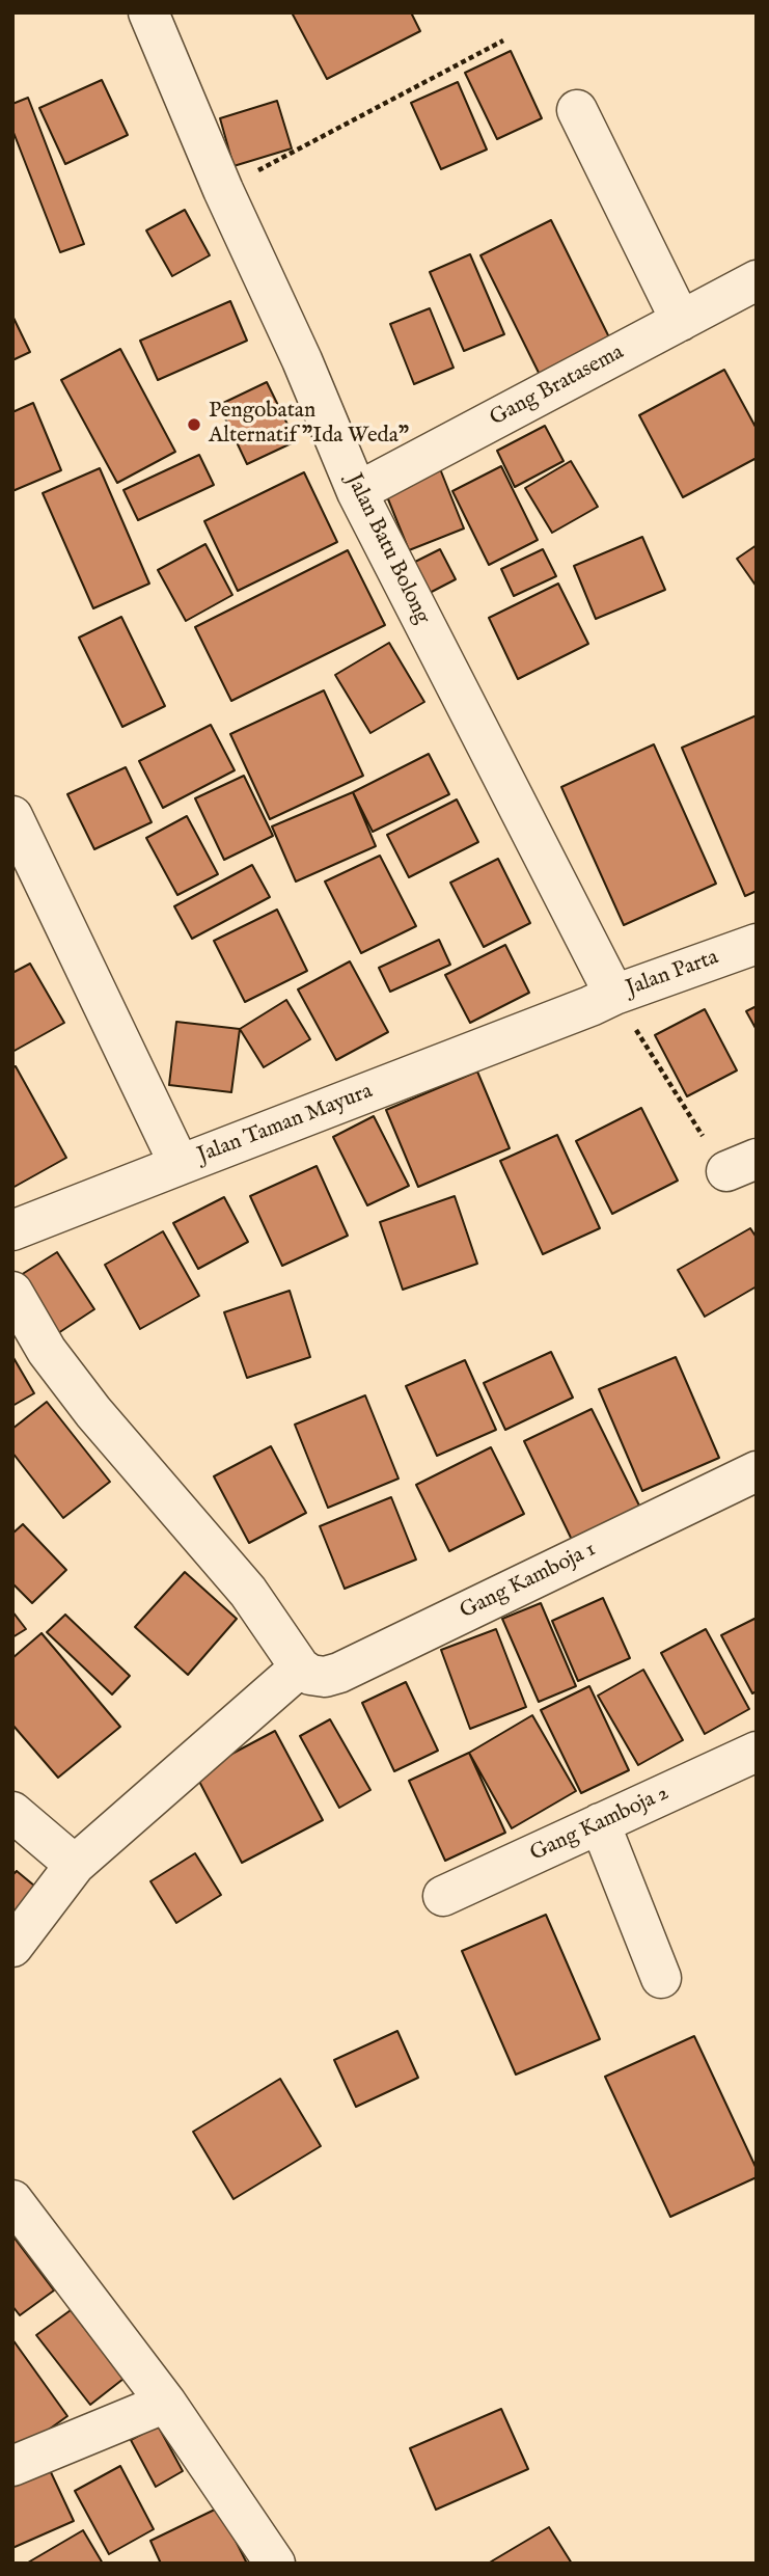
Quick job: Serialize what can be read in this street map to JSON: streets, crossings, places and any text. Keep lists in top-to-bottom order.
{
  "streets": {
    "street": [
      "Gang Bratasema",
      "Jalan Batu Bolong",
      "Jalan Parta",
      "Jalan Taman Mayura",
      "Gang Kamboja 1",
      "Gang Kamboja 2"
    ]
  },
  "crossings": [
    ["Gang Bratasema", "Jalan Batu Bolong"],
    ["Jalan Batu Bolong", "Jalan Parta"],
    ["Jalan Batu Bolong", "Jalan Taman Mayura"],
    ["Jalan Parta", "Jalan Taman Mayura"]
  ],
  "places": ["Pengobatan Alternatif \"Ida Weda\""]
}
